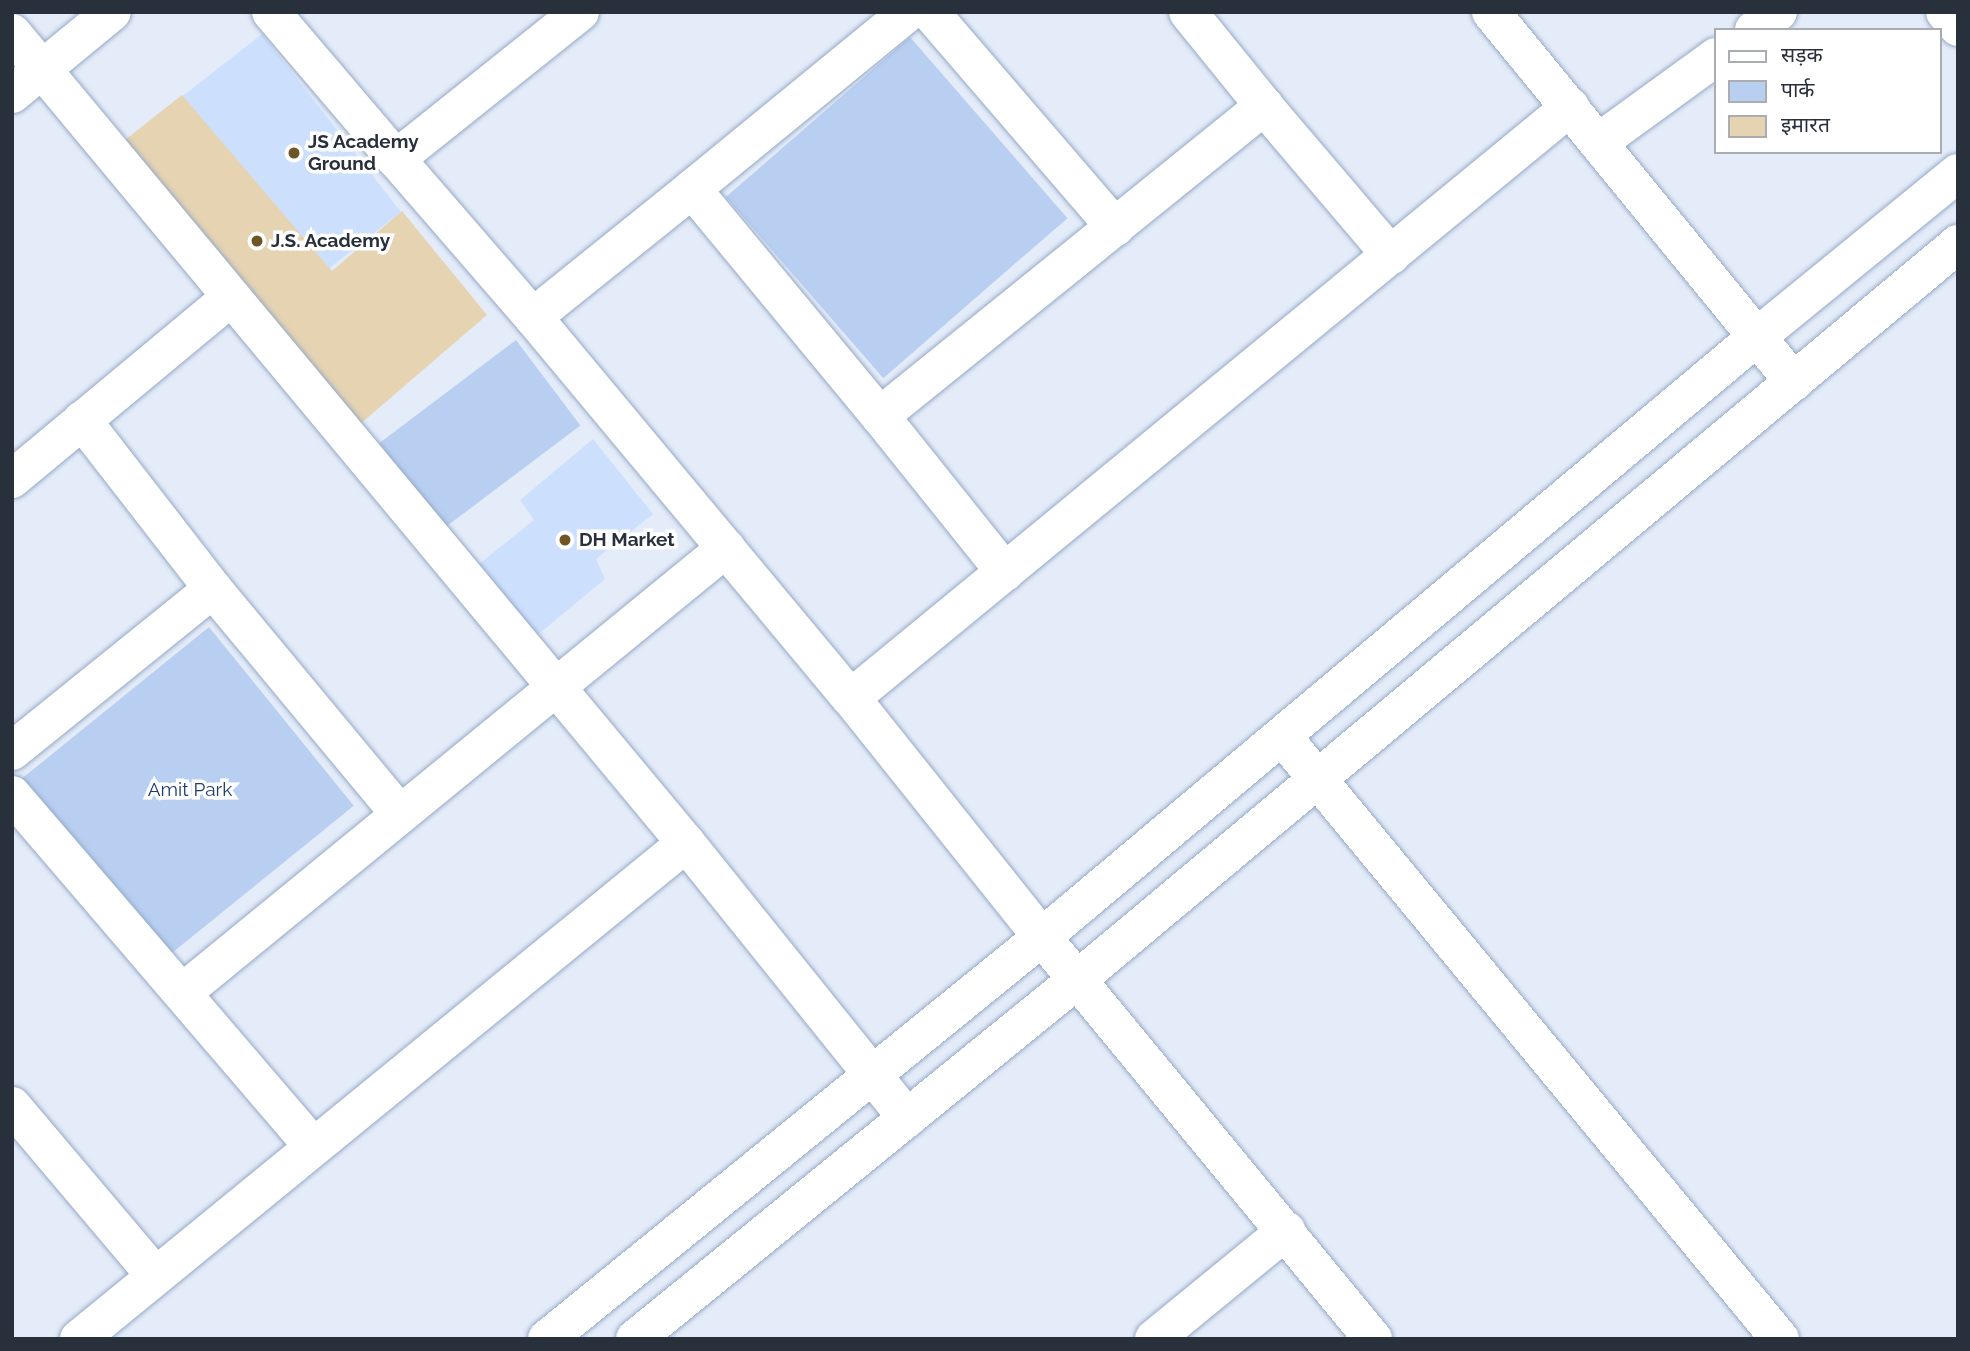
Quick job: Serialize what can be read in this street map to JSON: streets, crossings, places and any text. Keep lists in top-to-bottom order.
{
  "parks": ["Amit Park"],
  "places": ["JS Academy Ground", "J.S. Academy", "DH Market"],
  "legend": ["सड़क", "पार्क", "इमारत"]
}
